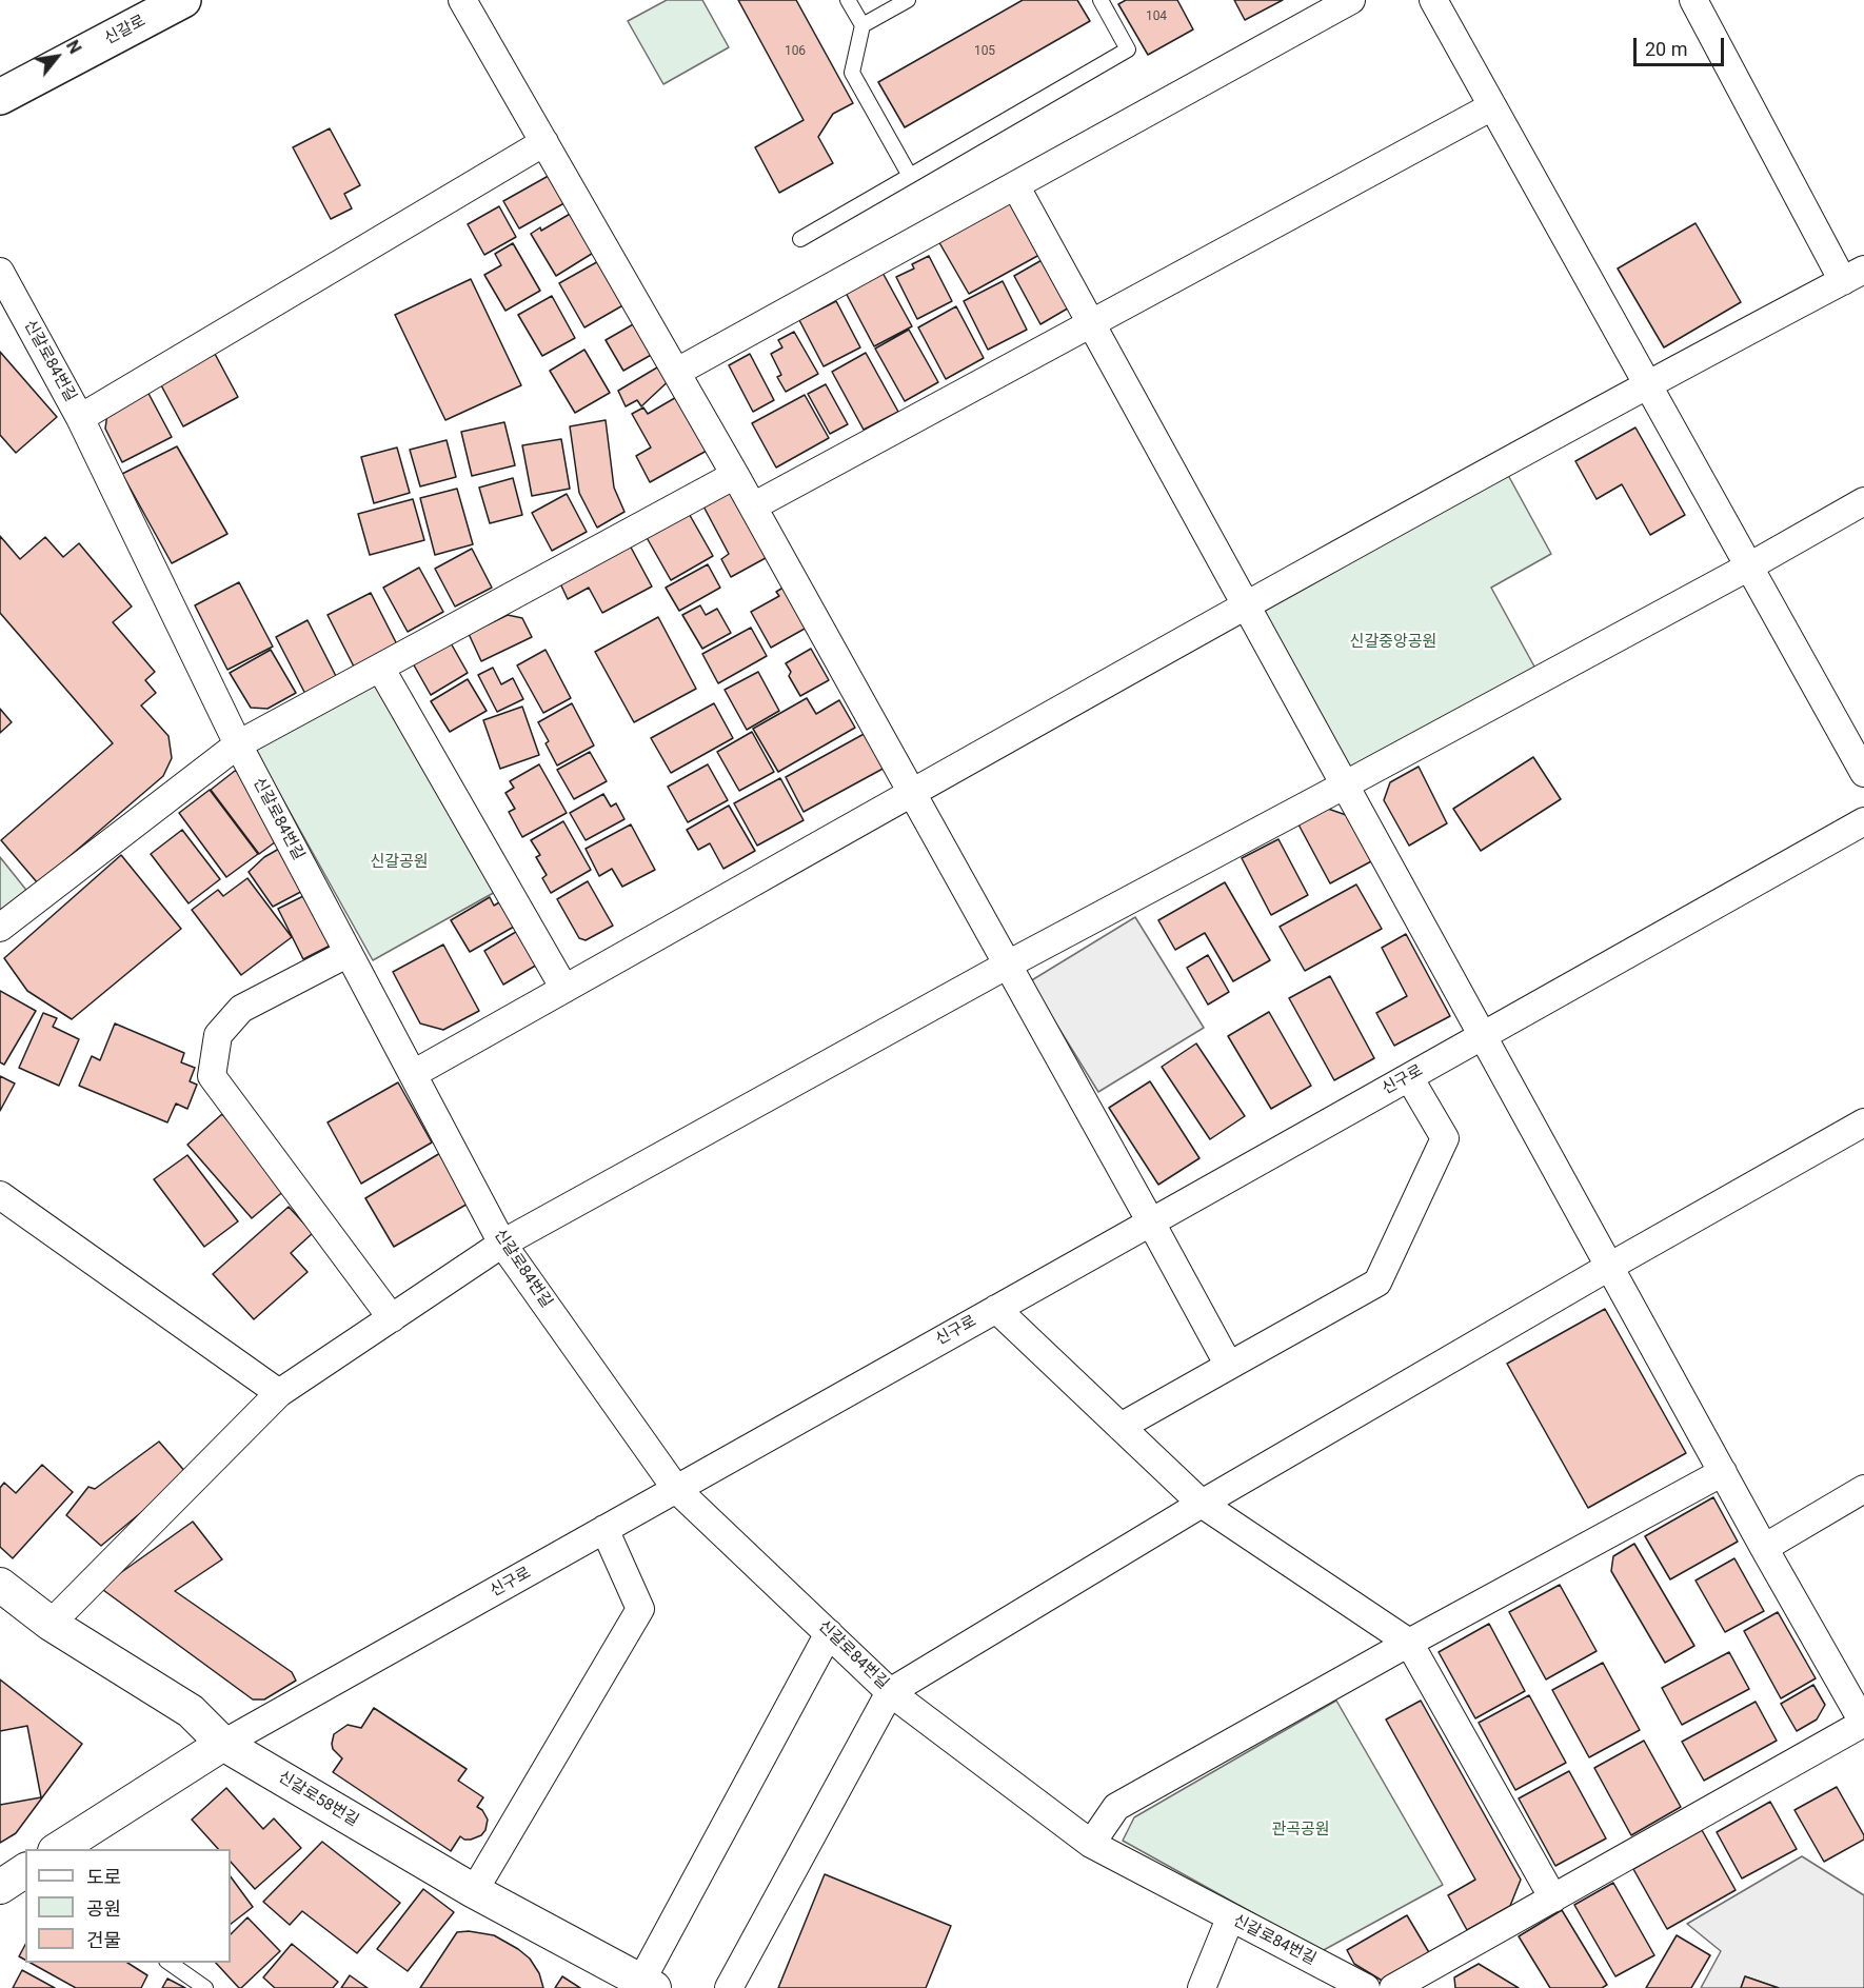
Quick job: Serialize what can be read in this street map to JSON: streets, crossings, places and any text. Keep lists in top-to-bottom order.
{
  "streets": {
    "main road": ["신갈로"],
    "street": ["신갈로84번길", "신구로", "신갈로58번길"]
  },
  "crossings": [
    ["신갈로84번길", "신구로"],
    ["신구로", "신갈로58번길"]
  ],
  "parks": ["신갈중앙공원", "신갈공원", "관곡공원"],
  "house_numbers": ["104", "106", "105"],
  "legend": ["도로", "공원", "건물"],
  "scale_bar": "20 m",
  "north": "top right"
}
